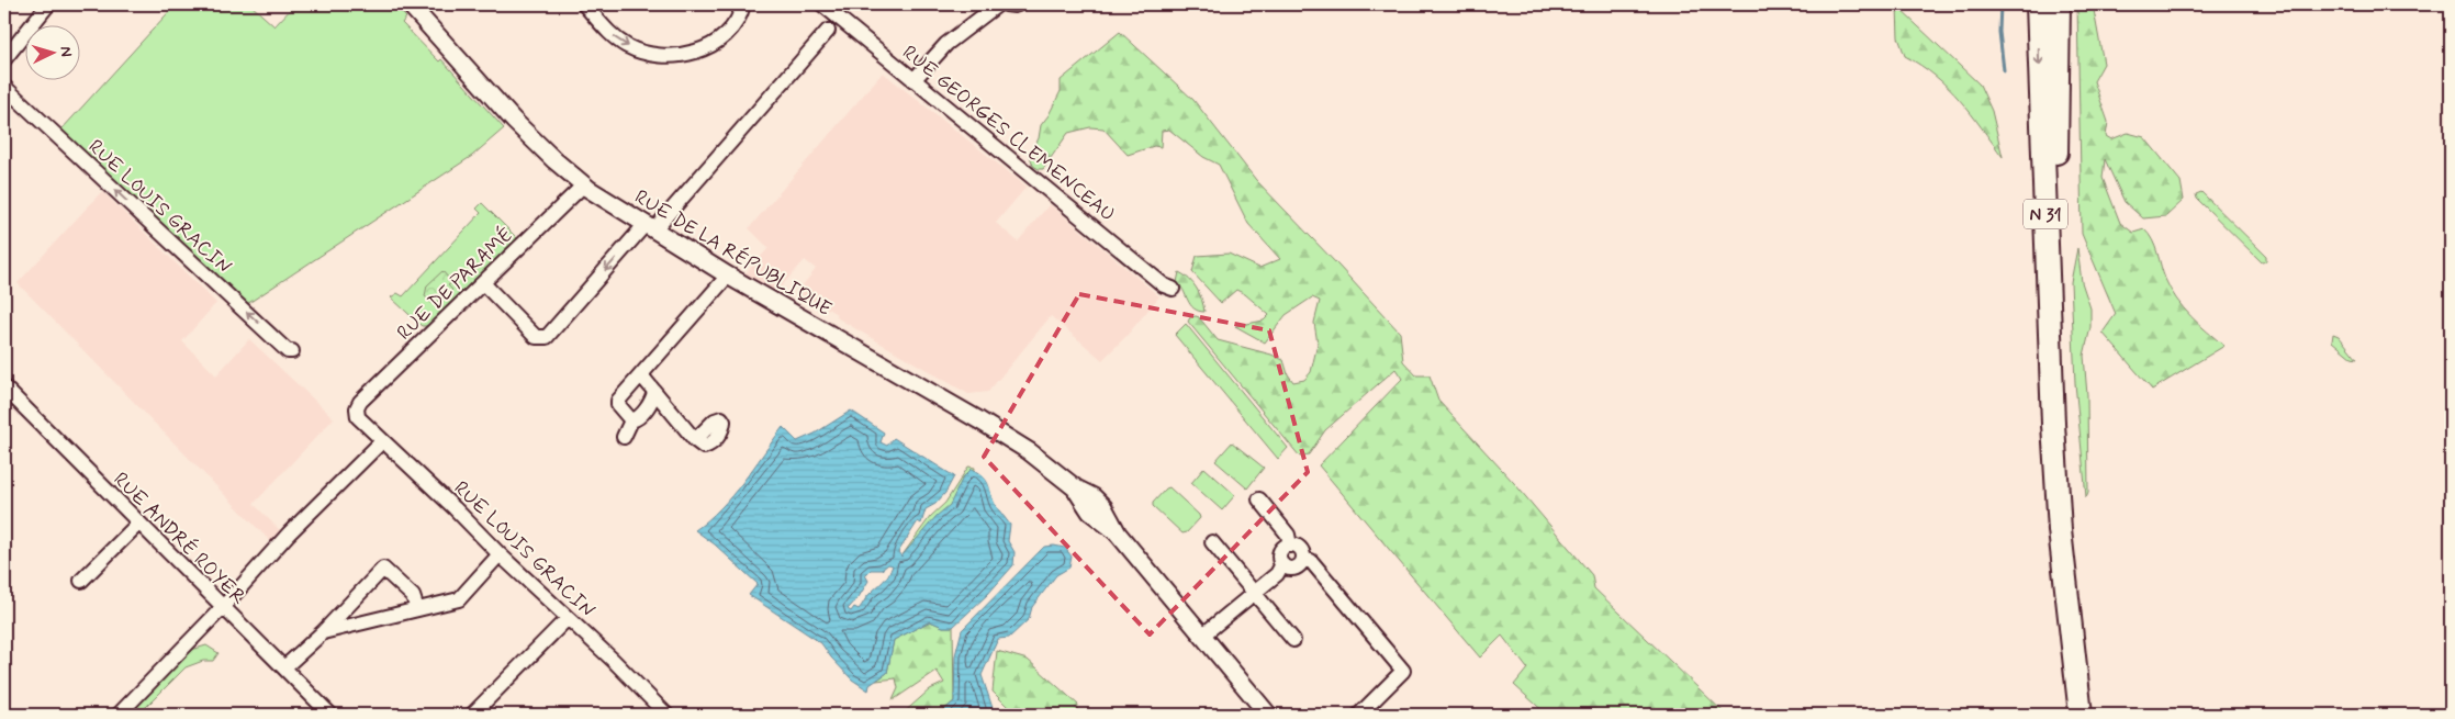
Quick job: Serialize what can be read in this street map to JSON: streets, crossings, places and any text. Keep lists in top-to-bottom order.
{
  "streets": {
    "main road": ["N 31"],
    "street": [
      "RUE GEORGES CLEMENCEAU",
      "RUE LOUIS GRACIN",
      "RUE DE LA RÉPUBLIQUE",
      "RUE DE PARAMÉ",
      "RUE ANDRÉ ROYER"
    ]
  },
  "crossings": [
    ["RUE LOUIS GRACIN", "RUE DE PARAMÉ"],
    ["RUE DE LA RÉPUBLIQUE", "RUE DE PARAMÉ"]
  ],
  "one_way": ["RUE LOUIS GRACIN"],
  "north": "right"
}
